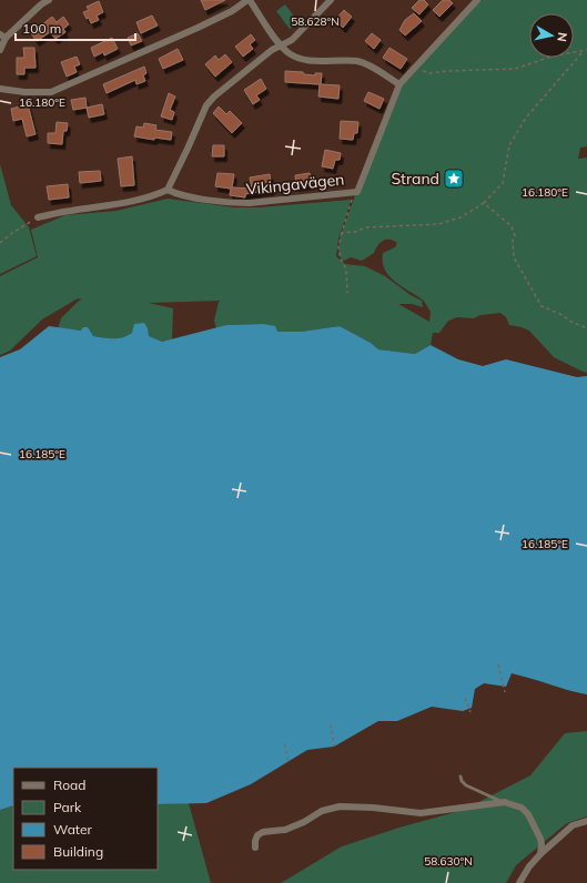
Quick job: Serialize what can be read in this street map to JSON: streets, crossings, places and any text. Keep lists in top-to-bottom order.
{
  "streets": {
    "street": ["Vikingavägen"]
  },
  "places": {
    "place": ["Strand"]
  },
  "legend": [
    "Road",
    "Park",
    "Water",
    "Building"
  ],
  "scale_bar": "100 m",
  "north": "right",
  "coordinates": [
    "58.628°N",
    "16.180°E",
    "16.185°E",
    "58.630°N"
  ]
}
